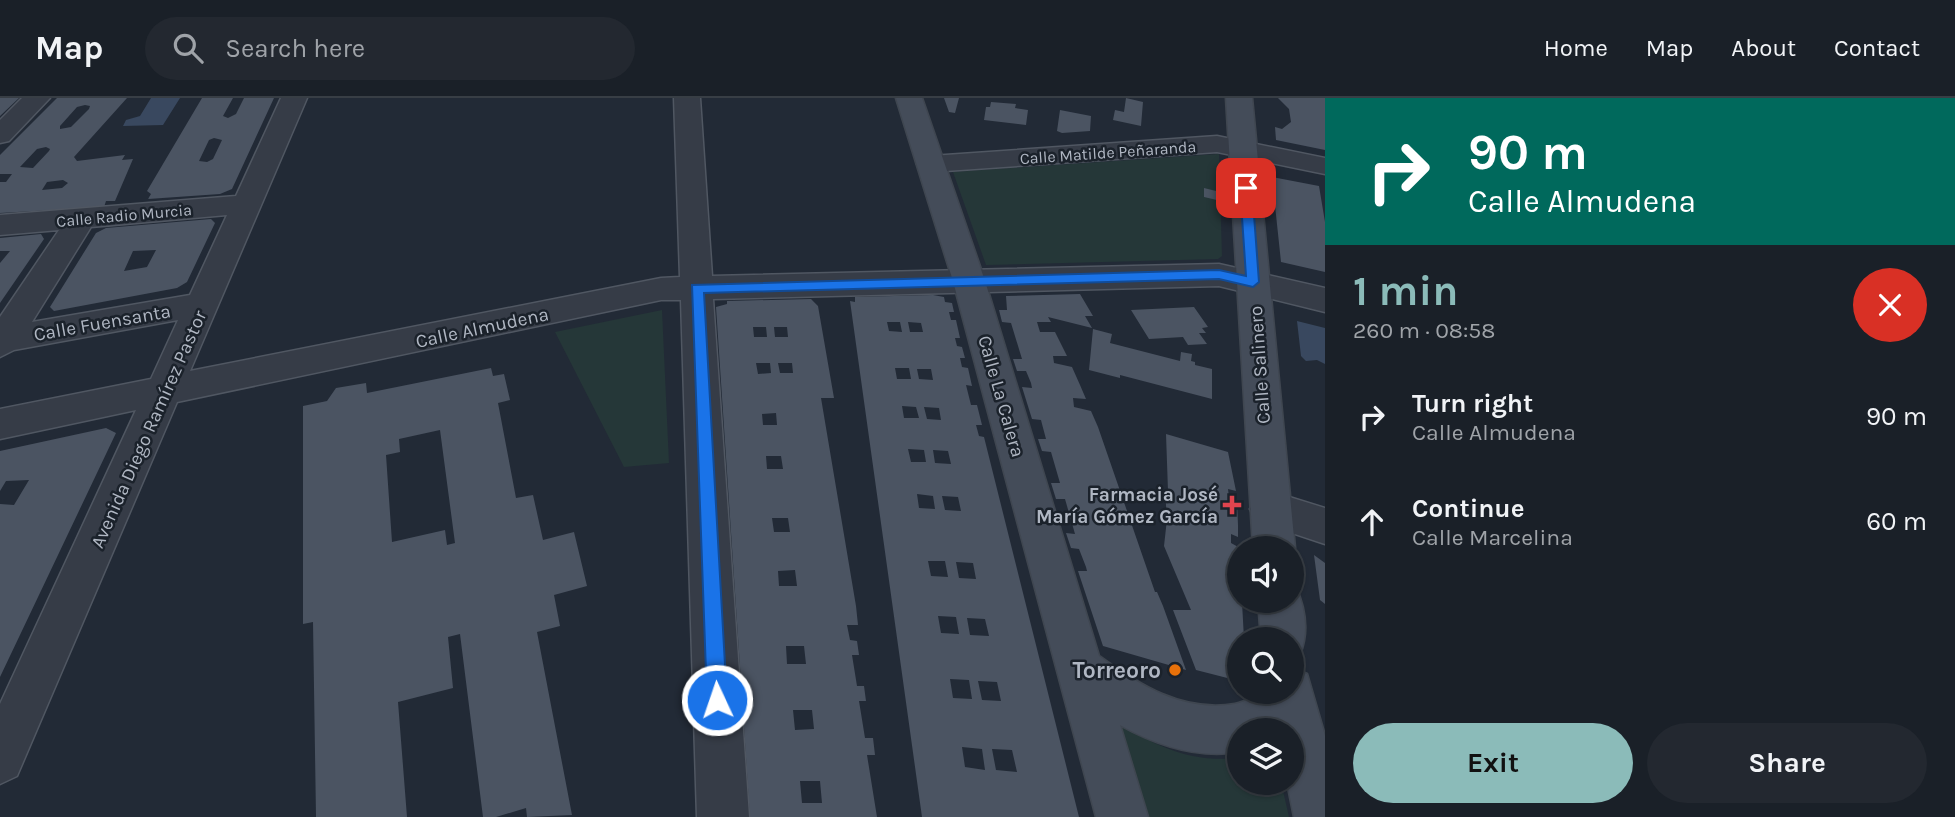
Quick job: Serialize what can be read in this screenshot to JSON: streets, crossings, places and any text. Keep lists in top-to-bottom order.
{
  "streets": {
    "main road": ["Calle Salinero", "Calle La Calera"],
    "street": [
      "Calle Matilde Peñaranda",
      "Calle Radio Murcia",
      "Calle Fuensanta",
      "Calle Almudena",
      "Avenida Diego Ramírez Pastor"
    ]
  },
  "crossings": [
    ["Calle Matilde Peñaranda", "Calle Salinero"],
    ["Calle Matilde Peñaranda", "Calle La Calera"],
    ["Calle Radio Murcia", "Avenida Diego Ramírez Pastor"],
    ["Calle Fuensanta", "Avenida Diego Ramírez Pastor"],
    ["Calle Almudena", "Calle Salinero"],
    ["Calle Almudena", "Calle La Calera"],
    ["Calle Almudena", "Avenida Diego Ramírez Pastor"]
  ],
  "places": {
    "health": ["Farmacia José María Gómez García"],
    "other": ["Torreoro"]
  },
  "page": {
    "header": "Map",
    "search": "Search here",
    "nav": [
      "Home",
      "Map",
      "About",
      "Contact"
    ],
    "turn": ["90 m", "Calle Almudena"],
    "heading": ["1 min", "260 m · 08:58"],
    "list": [
      {
        "name": "Turn right",
        "note": "Calle Almudena",
        "value": "90 m"
      },
      {
        "name": "Continue",
        "note": "Calle Marcelina",
        "value": "60 m"
      }
    ],
    "buttons": ["Exit", "Share"]
  }
}
